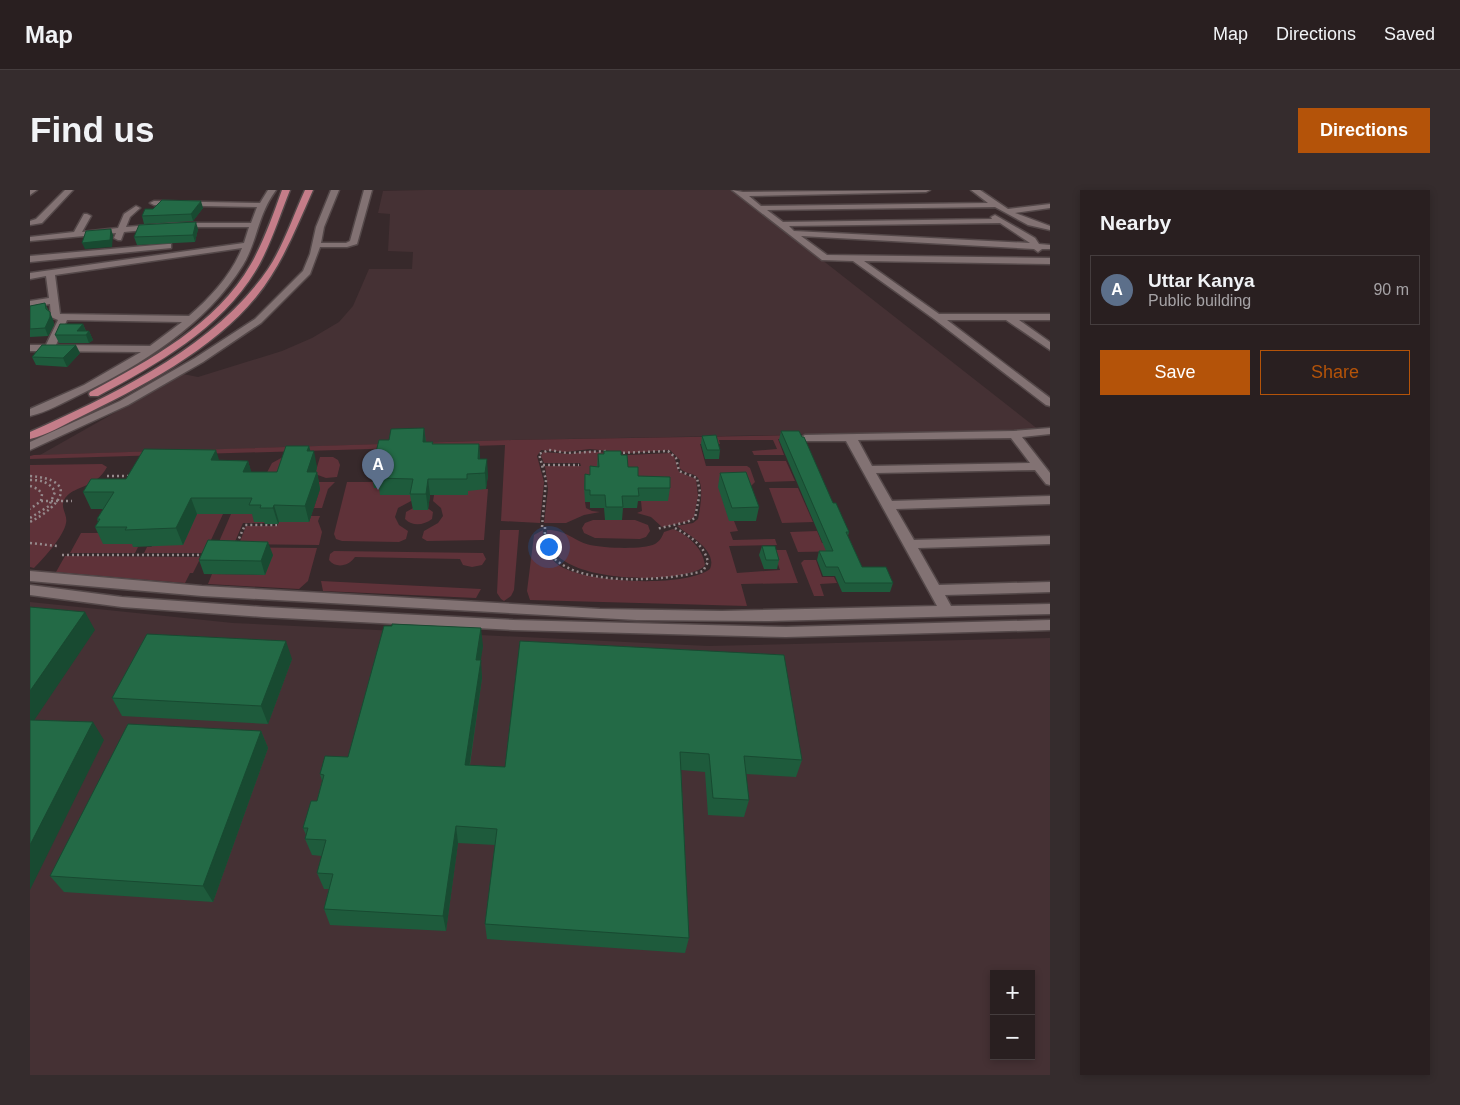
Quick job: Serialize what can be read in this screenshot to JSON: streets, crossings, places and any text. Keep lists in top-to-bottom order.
{
  "page": {
    "header": "Map",
    "nav": ["Map", "Directions", "Saved"],
    "buttons": [
      "Directions",
      ["Save", "Share"]
    ],
    "title": "Find us",
    "heading": "Nearby",
    "list": [
      {
        "mark": "A",
        "name": "Uttar Kanya",
        "note": "Public building",
        "value": "90 m"
      }
    ],
    "pins": "A",
    "map_buttons": ["+", "−"]
  }
}
